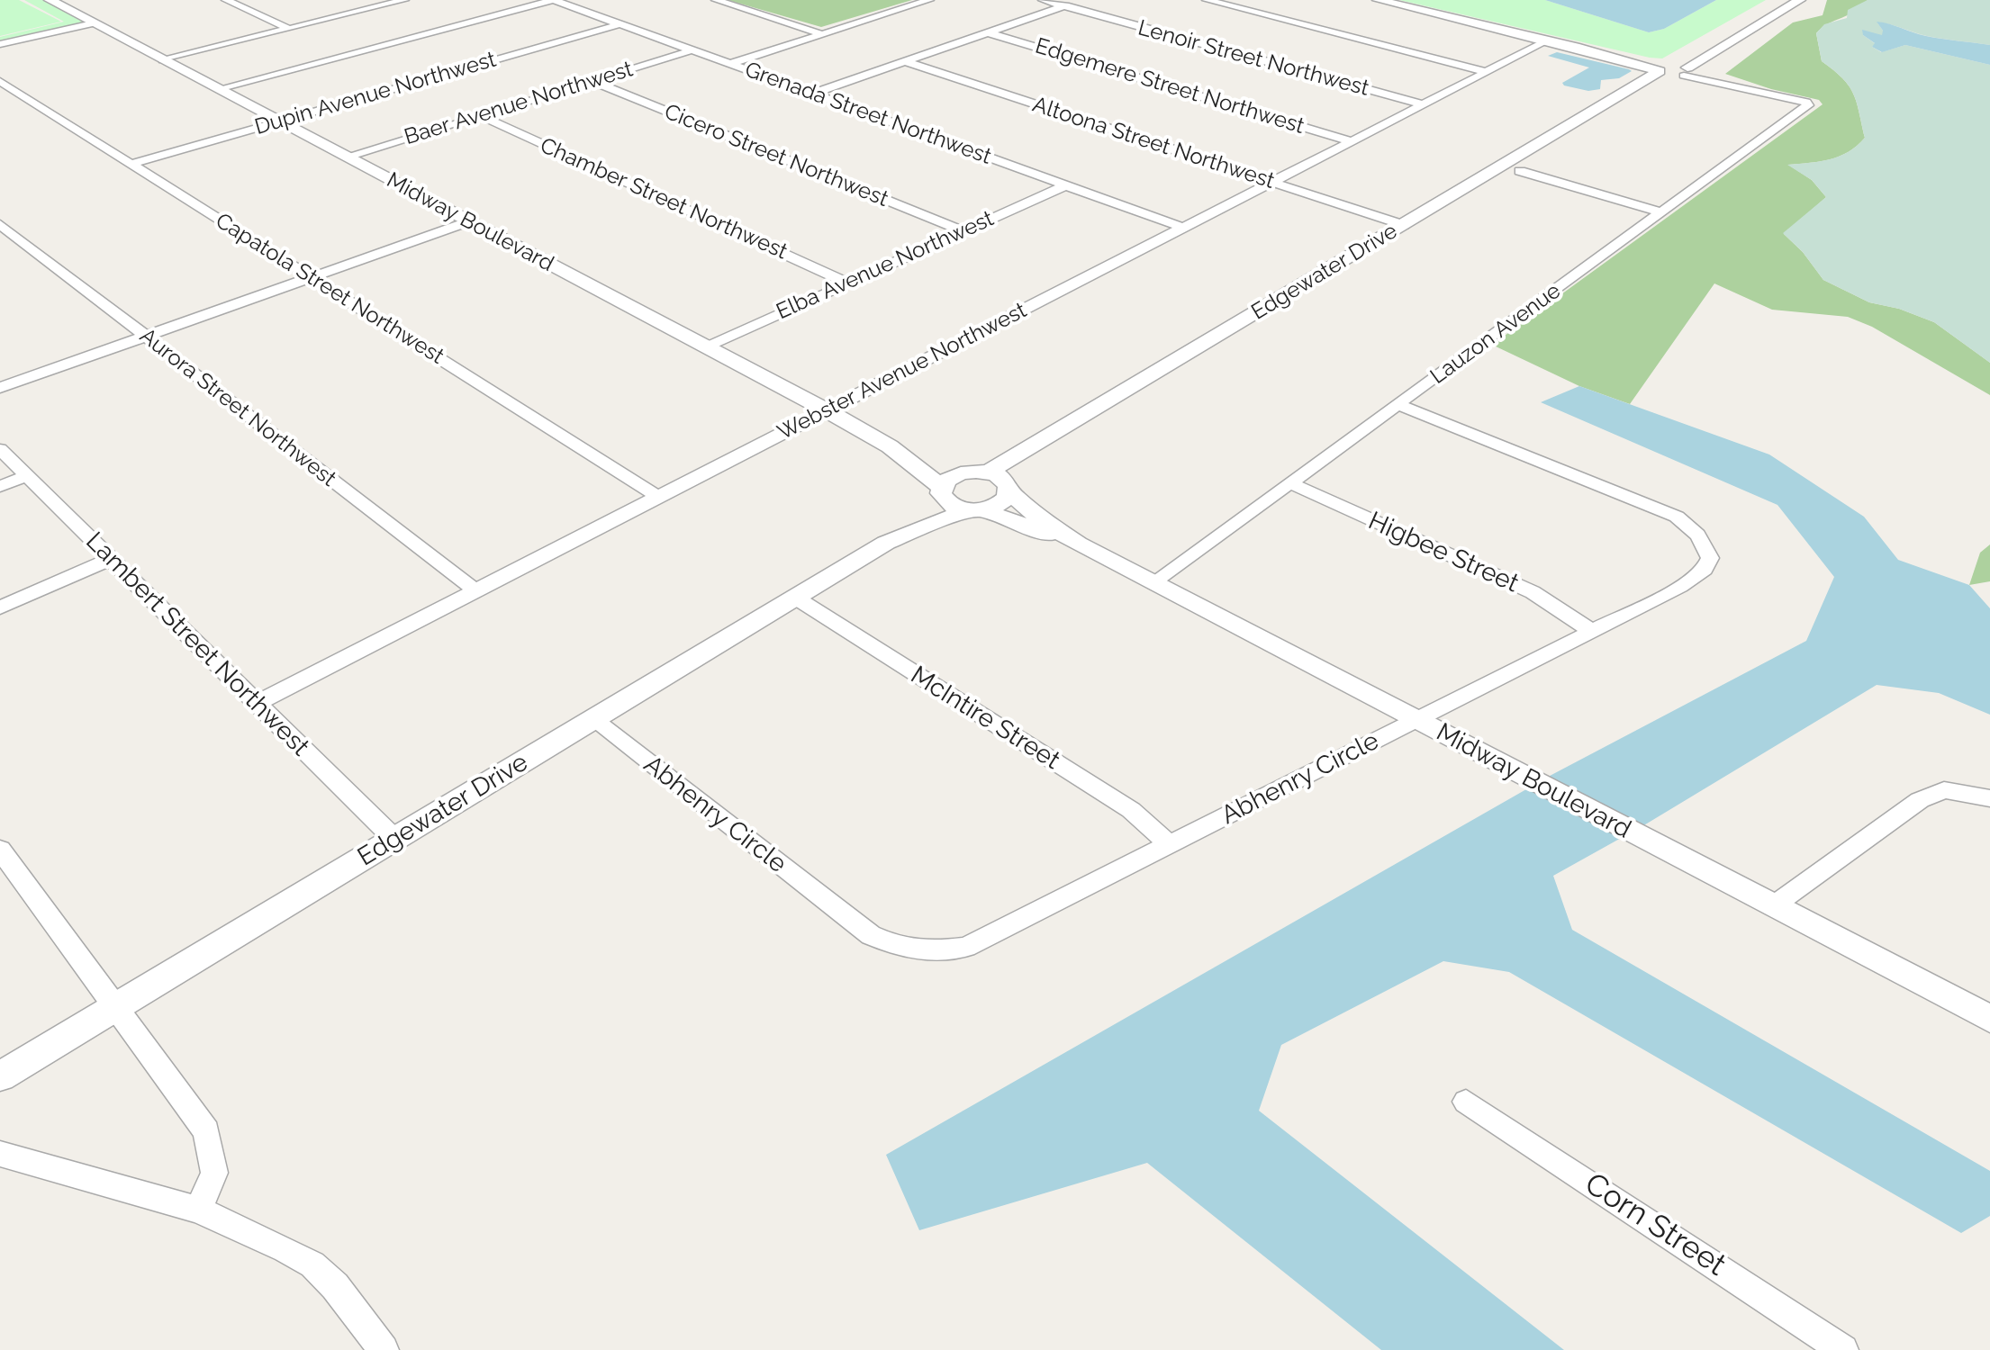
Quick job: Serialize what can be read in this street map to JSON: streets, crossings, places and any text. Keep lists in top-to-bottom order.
{
  "streets": {
    "street": [
      "Lenoir Street Northwest",
      "Edgemere Street Northwest",
      "Dupin Avenue Northwest",
      "Baer Avenue Northwest",
      "Grenada Street Northwest",
      "Altoona Street Northwest",
      "Cicero Street Northwest",
      "Chamber Street Northwest",
      "Midway Boulevard",
      "Elba Avenue Northwest",
      "Edgewater Drive",
      "Capatola Street Northwest",
      "Lauzon Avenue",
      "Webster Avenue Northwest",
      "Aurora Street Northwest",
      "Higbee Street",
      "Lambert Street Northwest",
      "McIntire Street",
      "Abhenry Circle",
      "Corn Street"
    ]
  },
  "crossings": [
    ["Lenoir Street Northwest", "Webster Avenue Northwest"],
    ["Edgemere Street Northwest", "Webster Avenue Northwest"],
    ["Dupin Avenue Northwest", "Grenada Street Northwest"],
    ["Dupin Avenue Northwest", "Midway Boulevard"],
    ["Dupin Avenue Northwest", "Capatola Street Northwest"],
    ["Baer Avenue Northwest", "Grenada Street Northwest"],
    ["Baer Avenue Northwest", "Cicero Street Northwest"],
    ["Baer Avenue Northwest", "Chamber Street Northwest"],
    ["Baer Avenue Northwest", "Midway Boulevard"],
    ["Grenada Street Northwest", "Elba Avenue Northwest"],
    ["Grenada Street Northwest", "Webster Avenue Northwest"],
    ["Altoona Street Northwest", "Edgewater Drive"],
    ["Altoona Street Northwest", "Webster Avenue Northwest"],
    ["Cicero Street Northwest", "Elba Avenue Northwest"],
    ["Chamber Street Northwest", "Elba Avenue Northwest"],
    ["Midway Boulevard", "Elba Avenue Northwest"],
    ["Midway Boulevard", "Edgewater Drive"],
    ["Midway Boulevard", "Lauzon Avenue"],
    ["Midway Boulevard", "Webster Avenue Northwest"],
    ["Midway Boulevard", "Abhenry Circle"],
    ["Edgewater Drive", "Lauzon Avenue"],
    ["Edgewater Drive", "Lambert Street Northwest"],
    ["Edgewater Drive", "McIntire Street"],
    ["Edgewater Drive", "Abhenry Circle"],
    ["Capatola Street Northwest", "Webster Avenue Northwest"],
    ["Lauzon Avenue", "Higbee Street"],
    ["Lauzon Avenue", "Abhenry Circle"],
    ["Webster Avenue Northwest", "Aurora Street Northwest"],
    ["Webster Avenue Northwest", "Lambert Street Northwest"],
    ["Higbee Street", "Abhenry Circle"],
    ["McIntire Street", "Abhenry Circle"]
  ]
}
